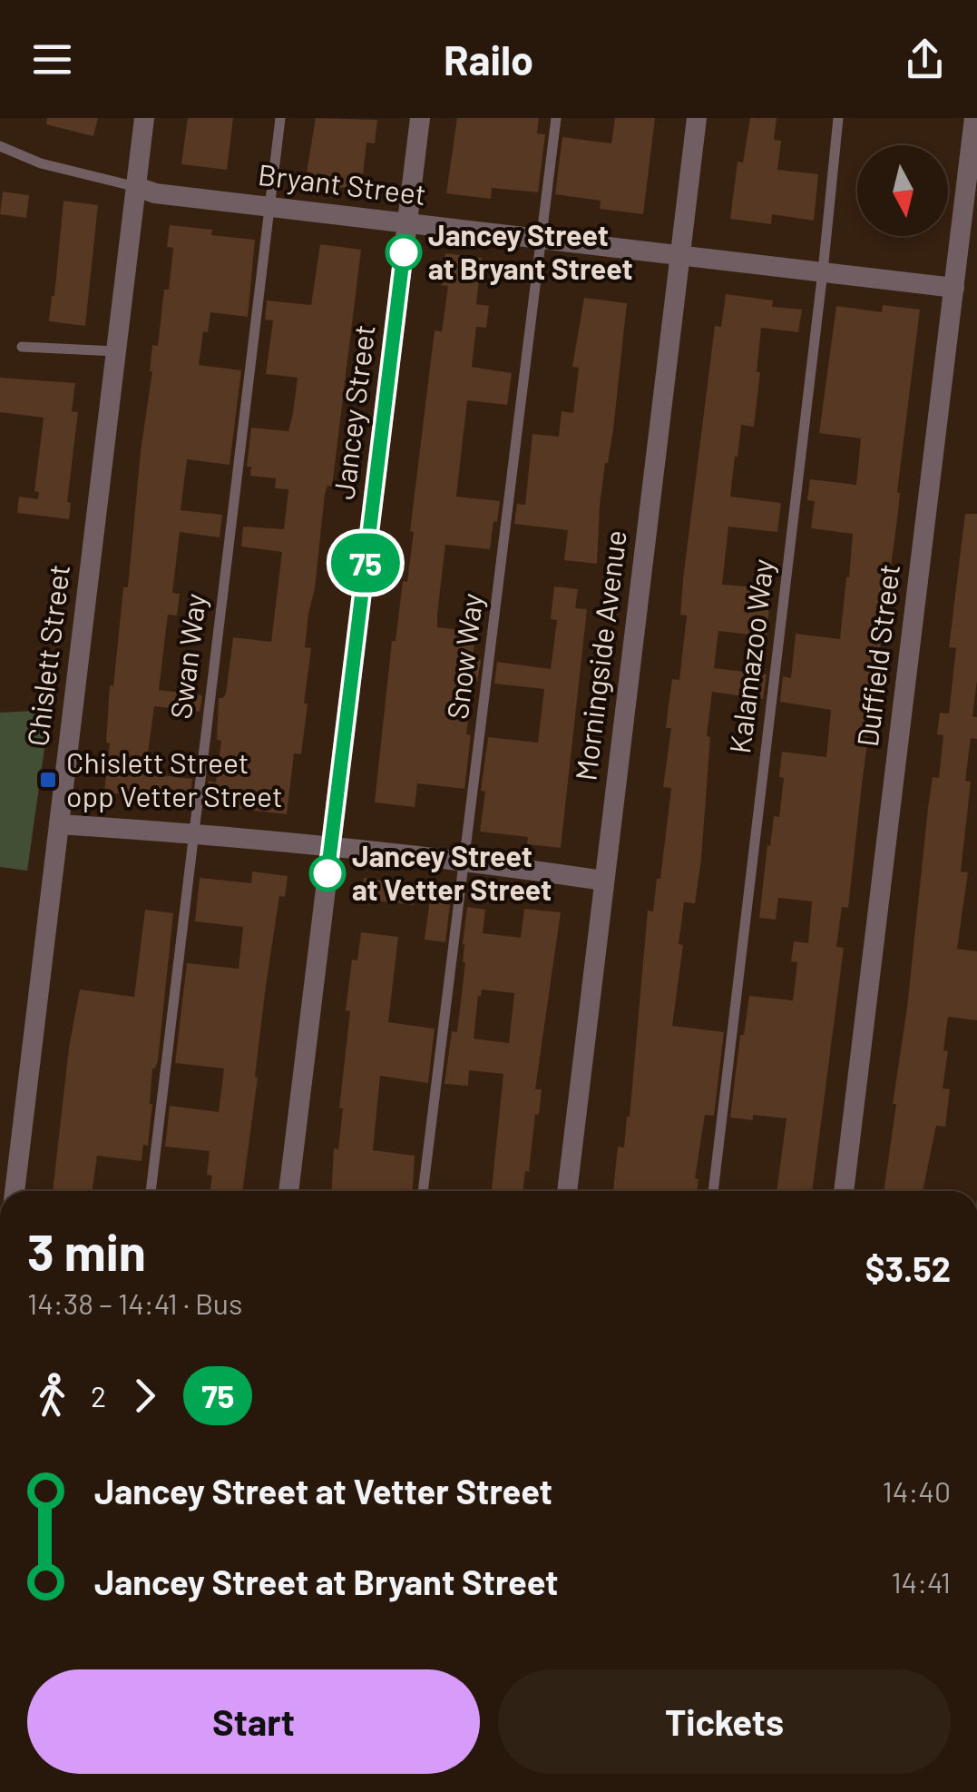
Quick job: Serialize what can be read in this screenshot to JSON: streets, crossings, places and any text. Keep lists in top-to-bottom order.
{
  "streets": {
    "street": [
      "Bryant Street",
      "Jancey Street",
      "Chislett Street",
      "Morningside Avenue",
      "Duffield Street"
    ],
    "lane": ["Swan Way", "Snow Way", "Kalamazoo Way"]
  },
  "crossings": [
    ["Bryant Street", "Jancey Street"],
    ["Bryant Street", "Chislett Street"],
    ["Bryant Street", "Morningside Avenue"],
    ["Bryant Street", "Duffield Street"],
    ["Bryant Street", "Swan Way"],
    ["Bryant Street", "Snow Way"],
    ["Bryant Street", "Kalamazoo Way"]
  ],
  "places": {
    "other": ["Jancey Street at Bryant Street", "Jancey Street at Vetter Street"],
    "transit": ["Chislett Street opp Vetter Street"]
  },
  "lines": ["bus line 75"],
  "north": "bottom",
  "page": {
    "header": "Railo",
    "on_map": "75",
    "heading": ["3 min", "14:38 – 14:41 · Bus", "$3.52"],
    "legs": ["2", "75"],
    "list": [
      {
        "name": "Jancey Street at Vetter Street",
        "value": "14:40"
      },
      {
        "name": "Jancey Street at Bryant Street",
        "value": "14:41"
      }
    ],
    "buttons": ["Start", "Tickets"]
  }
}
